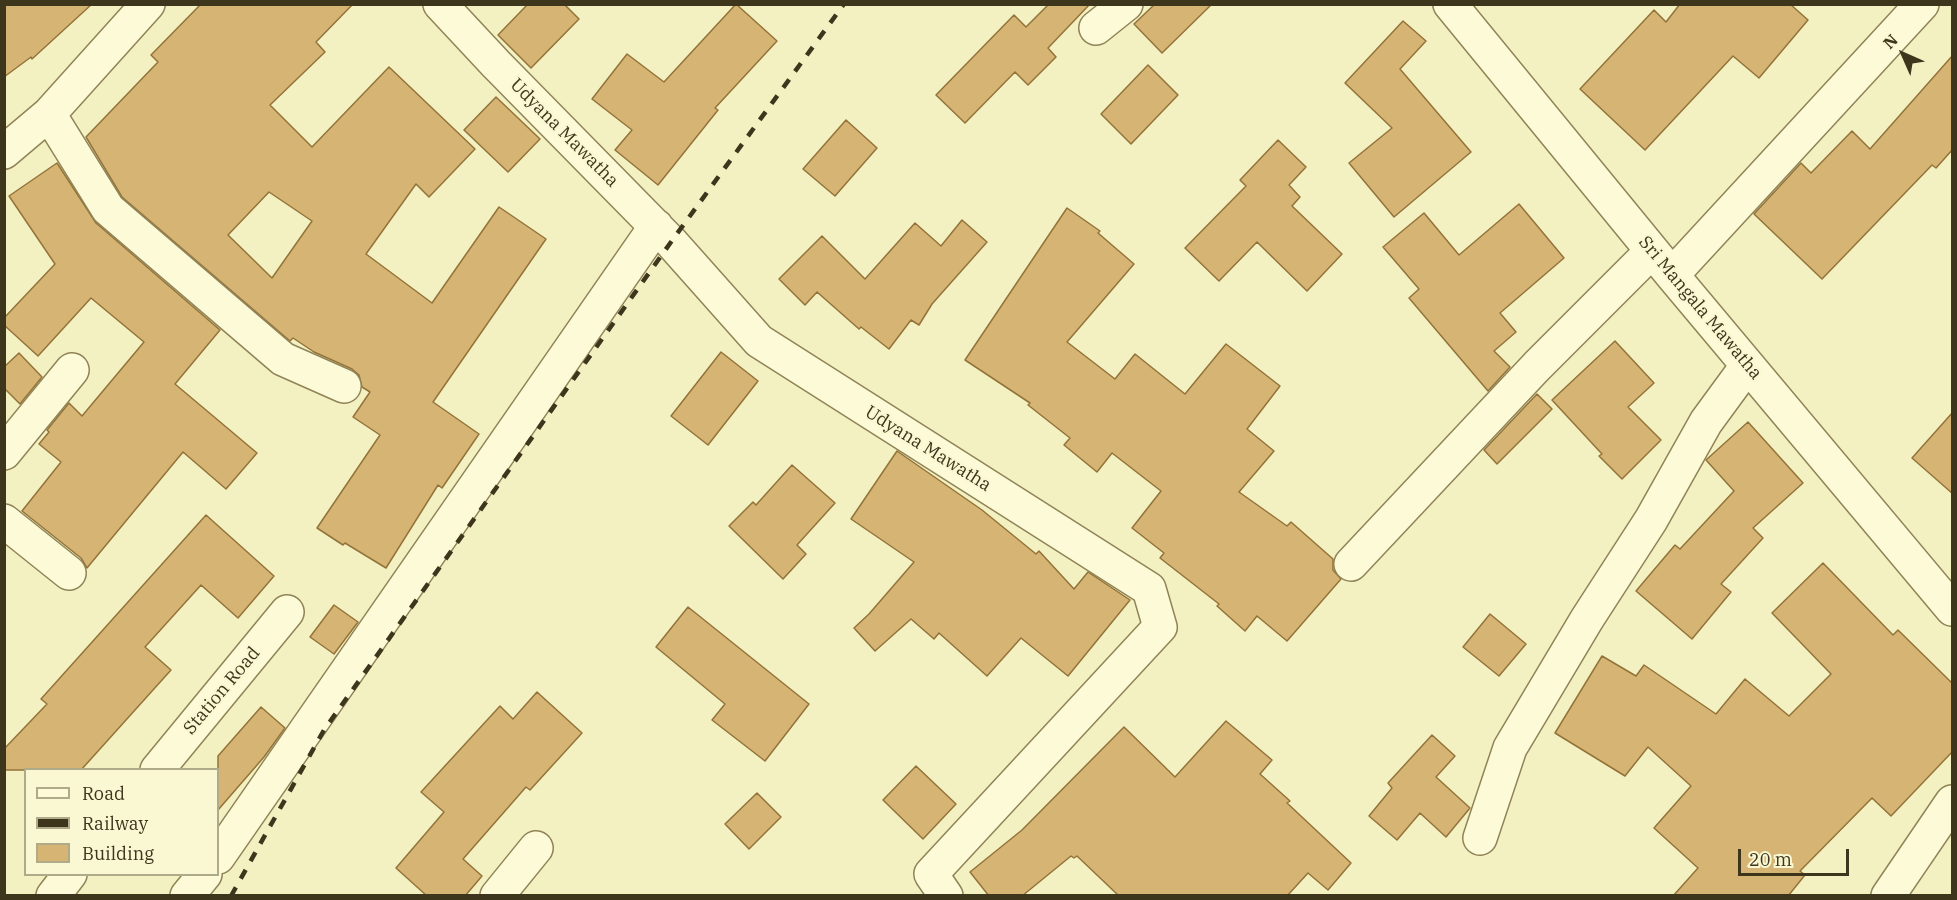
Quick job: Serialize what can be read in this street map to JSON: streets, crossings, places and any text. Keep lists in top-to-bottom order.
{
  "streets": {
    "street": ["Udyana Mawatha", "Sri Mangala Mawatha", "Station Road"]
  },
  "legend": ["Road", "Railway", "Building"],
  "scale_bar": "20 m",
  "north": "top left"
}
